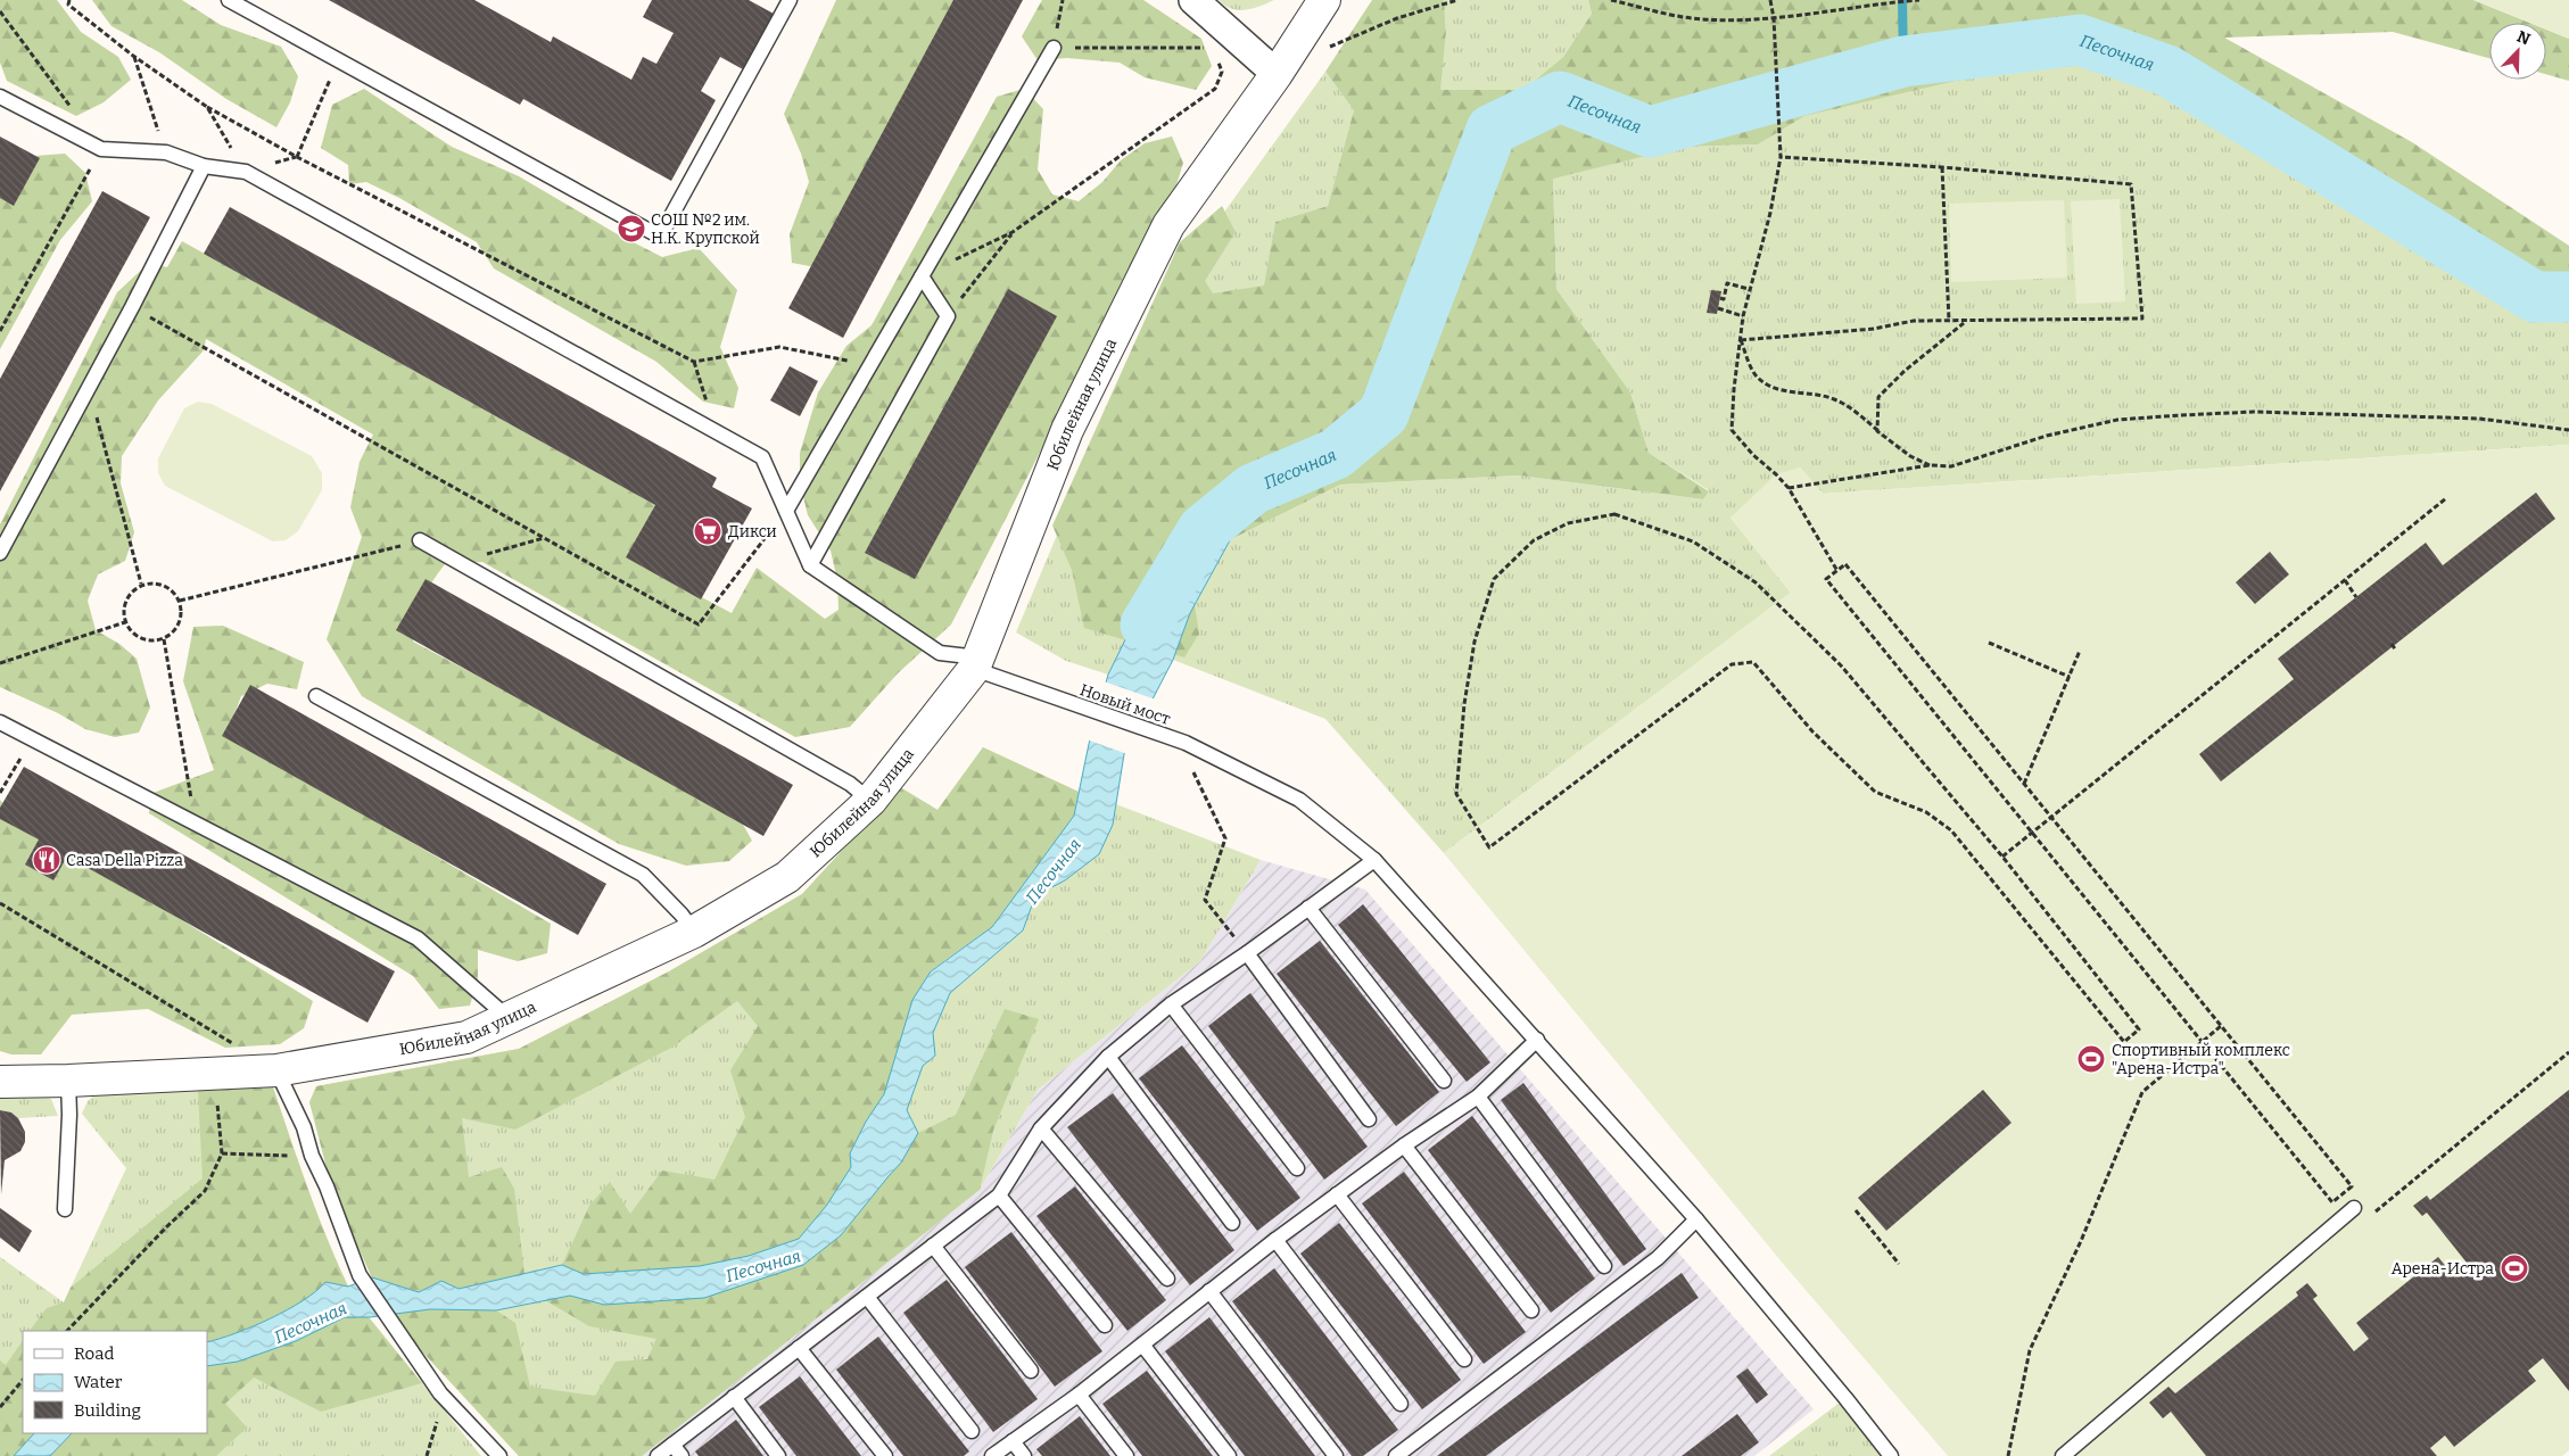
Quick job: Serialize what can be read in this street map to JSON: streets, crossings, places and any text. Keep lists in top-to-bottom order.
{
  "streets": {
    "street": ["Юбилейная улица"],
    "lane": ["Новый мост"]
  },
  "crossings": [
    ["Юбилейная улица", "Новый мост"]
  ],
  "water": ["Песочная"],
  "places": {
    "school or university": ["СОШ №2 им. Н.К. Крупской"],
    "supermarket": ["Дикси"],
    "restaurant": ["Casa Della Pizza"],
    "sports": ["Спортивный комплекс \"Арена-Истра\"", "Арена-Истра"]
  },
  "legend": ["Road", "Water", "Building"],
  "north": "top right"
}
